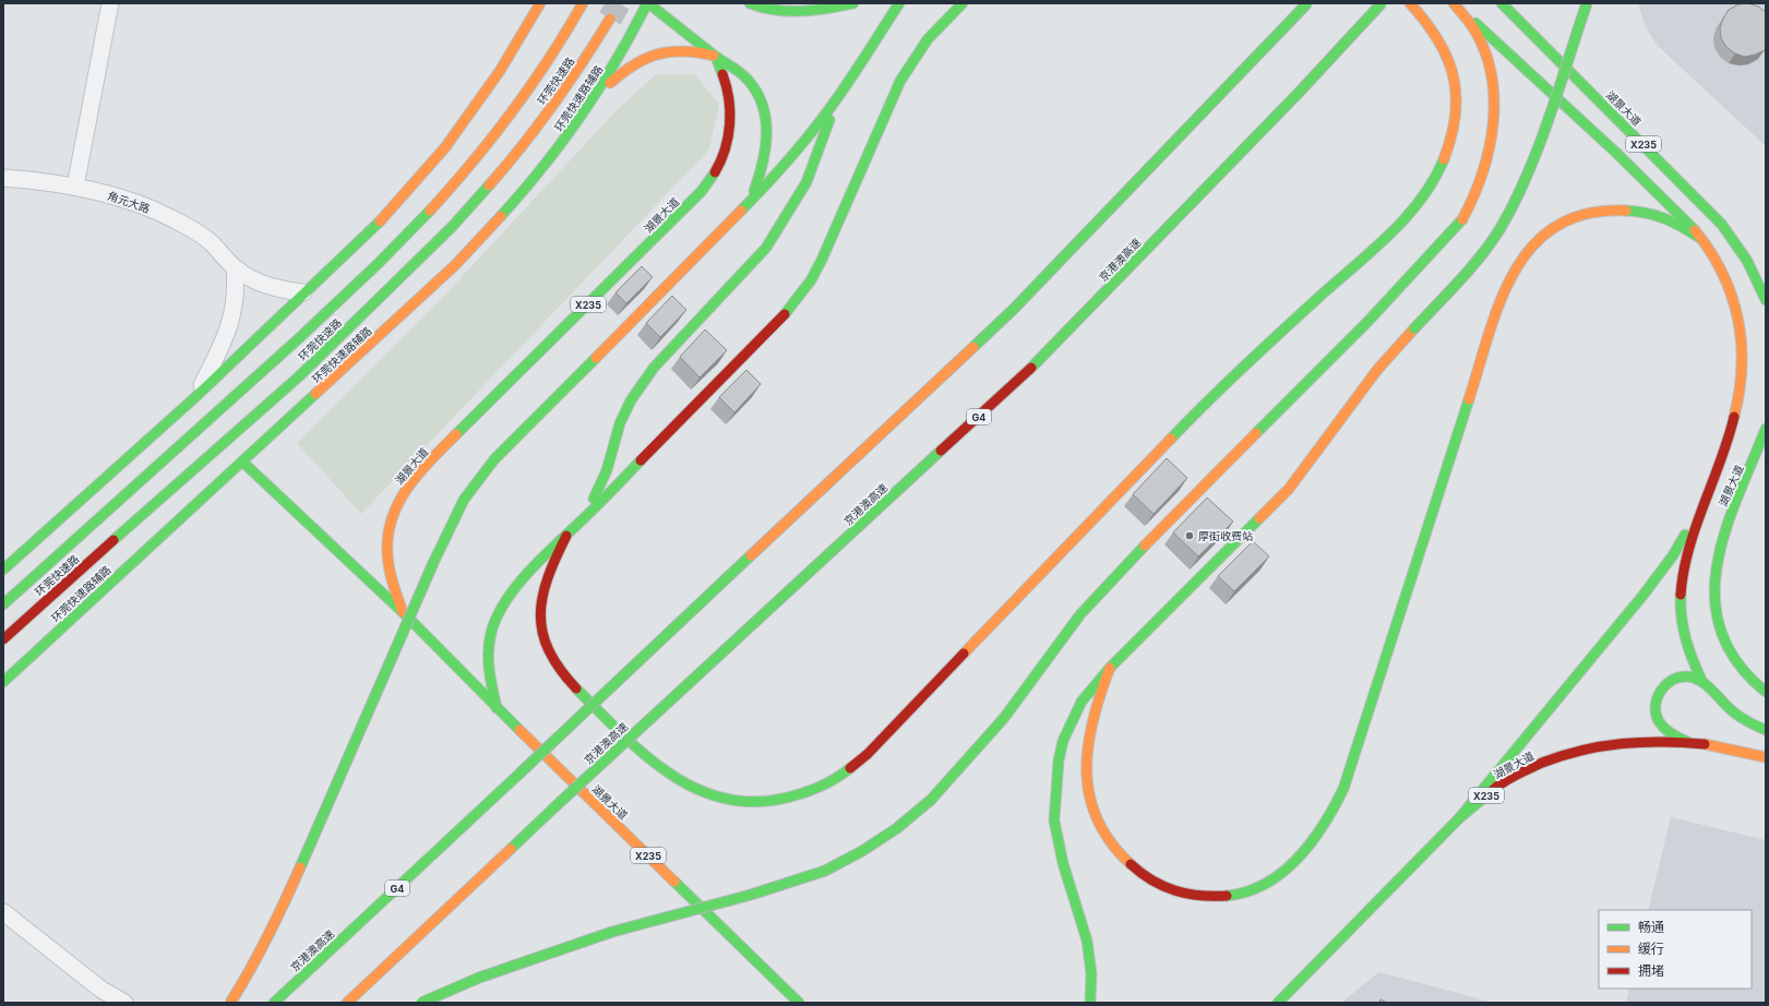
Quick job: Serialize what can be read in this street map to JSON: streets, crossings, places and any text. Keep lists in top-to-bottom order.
{
  "streets": {
    "main road": [
      "环莞快速路",
      "环莞快速路辅路",
      "湖景大道",
      "X235",
      "京港澳高速",
      "G4"
    ],
    "street": ["角元大路"]
  },
  "places": ["厚街收费站"],
  "legend": ["畅通", "缓行", "拥堵"]
}
